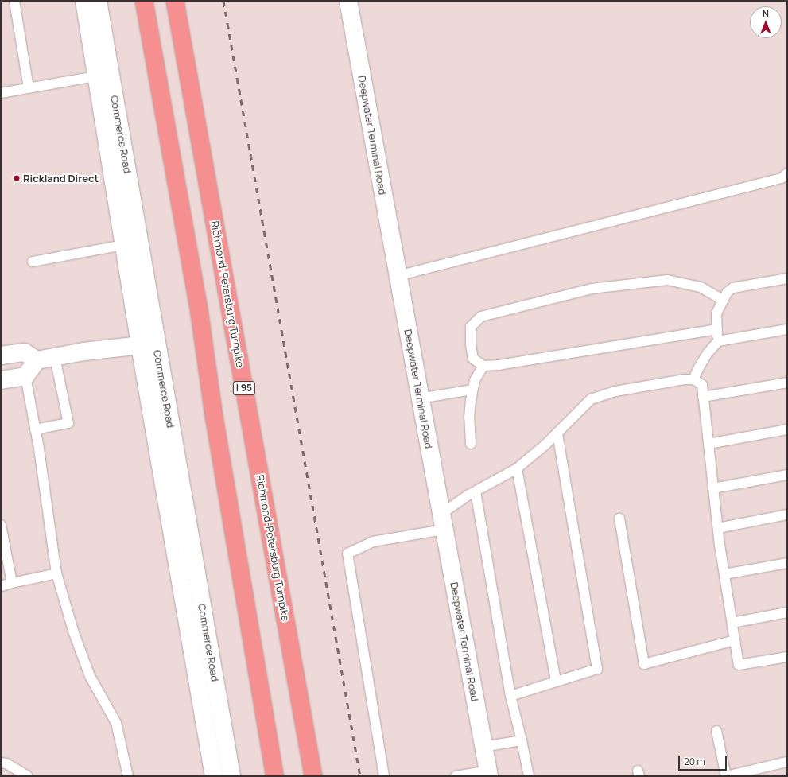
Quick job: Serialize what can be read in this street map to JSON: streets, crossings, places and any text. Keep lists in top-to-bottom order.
{
  "streets": {
    "highway": ["Richmond-Petersburg Turnpike", "I 95"],
    "main road": ["Commerce Road", "Deepwater Terminal Road"]
  },
  "places": ["Rickland Direct"],
  "scale_bar": "20 m",
  "north": "top"
}
